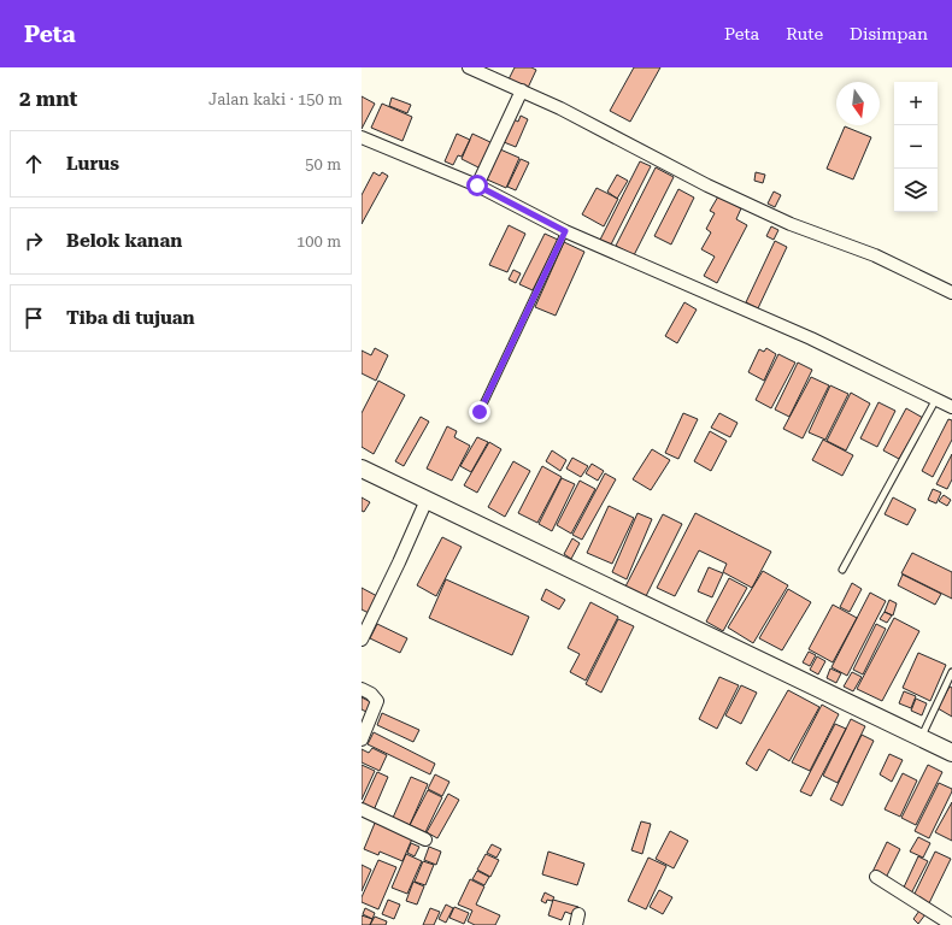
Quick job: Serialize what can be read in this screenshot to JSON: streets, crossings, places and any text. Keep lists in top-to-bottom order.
{
  "north": "bottom",
  "page": {
    "header": "Peta",
    "nav": ["Peta", "Rute", "Disimpan"],
    "heading": ["2 mnt", "Jalan kaki · 150 m"],
    "map_buttons": ["+", "−"],
    "list": [
      ["Lurus", "50 m"],
      ["Belok kanan", "100 m"],
      "Tiba di tujuan"
    ]
  }
}
